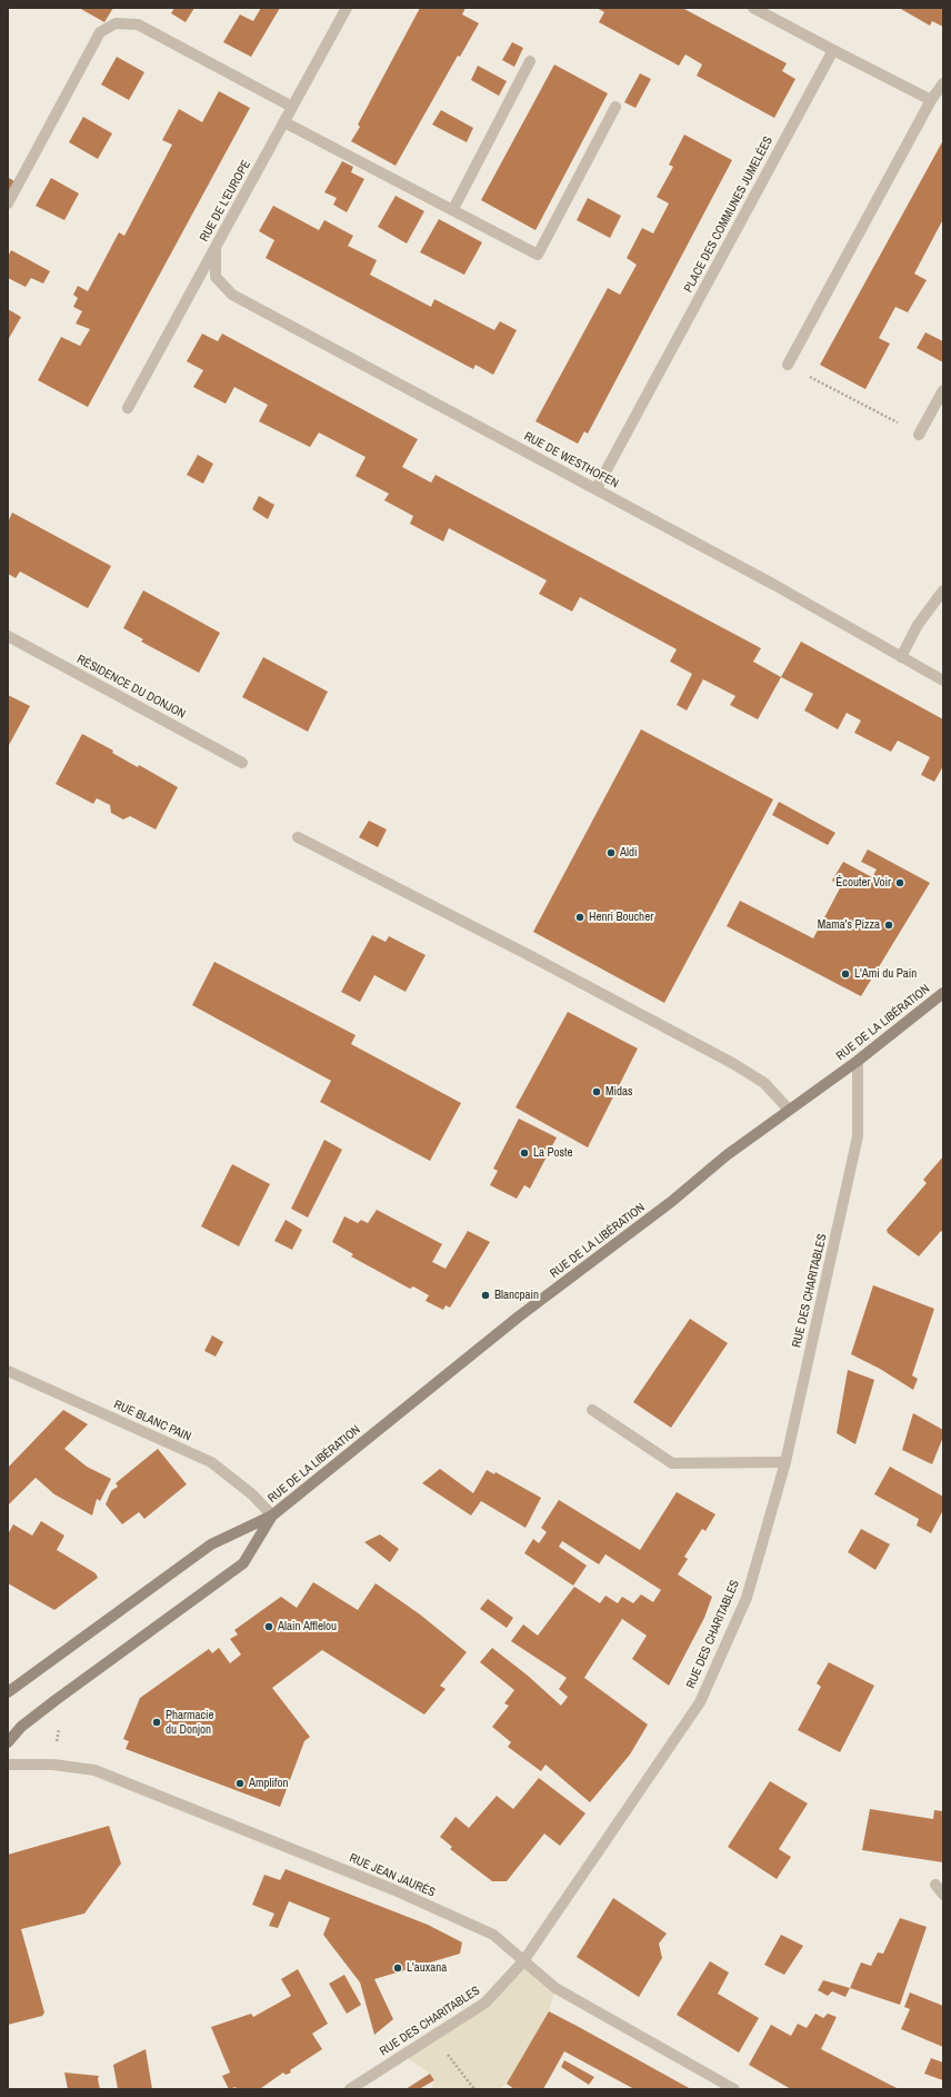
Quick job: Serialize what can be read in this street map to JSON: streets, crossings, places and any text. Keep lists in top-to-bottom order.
{
  "streets": {
    "main road": ["RUE DE LA LIBÉRATION"],
    "street": [
      "RUE DE L'EUROPE",
      "PLACE DES COMMUNES JUMELÉES",
      "RUE DE WESTHOFEN",
      "RÉSIDENCE DU DONJON",
      "RUE DES CHARITABLES",
      "RUE BLANC PAIN",
      "RUE JEAN JAURÈS"
    ]
  },
  "crossings": [
    ["RUE DE L'EUROPE", "RUE DE WESTHOFEN"],
    ["PLACE DES COMMUNES JUMELÉES", "RUE DE WESTHOFEN"],
    ["RUE DE LA LIBÉRATION", "RUE DES CHARITABLES"],
    ["RUE DE LA LIBÉRATION", "RUE BLANC PAIN"],
    ["RUE DES CHARITABLES", "RUE JEAN JAURÈS"]
  ],
  "places": [
    "Aldi",
    "Écouter Voir",
    "Henri Boucher",
    "Mama's Pizza",
    "L'Ami du Pain",
    "Midas",
    "La Poste",
    "Blancpain",
    "Alain Afflelou",
    "Pharmacie du Donjon",
    "Amplifon",
    "L'auxana"
  ]
}
